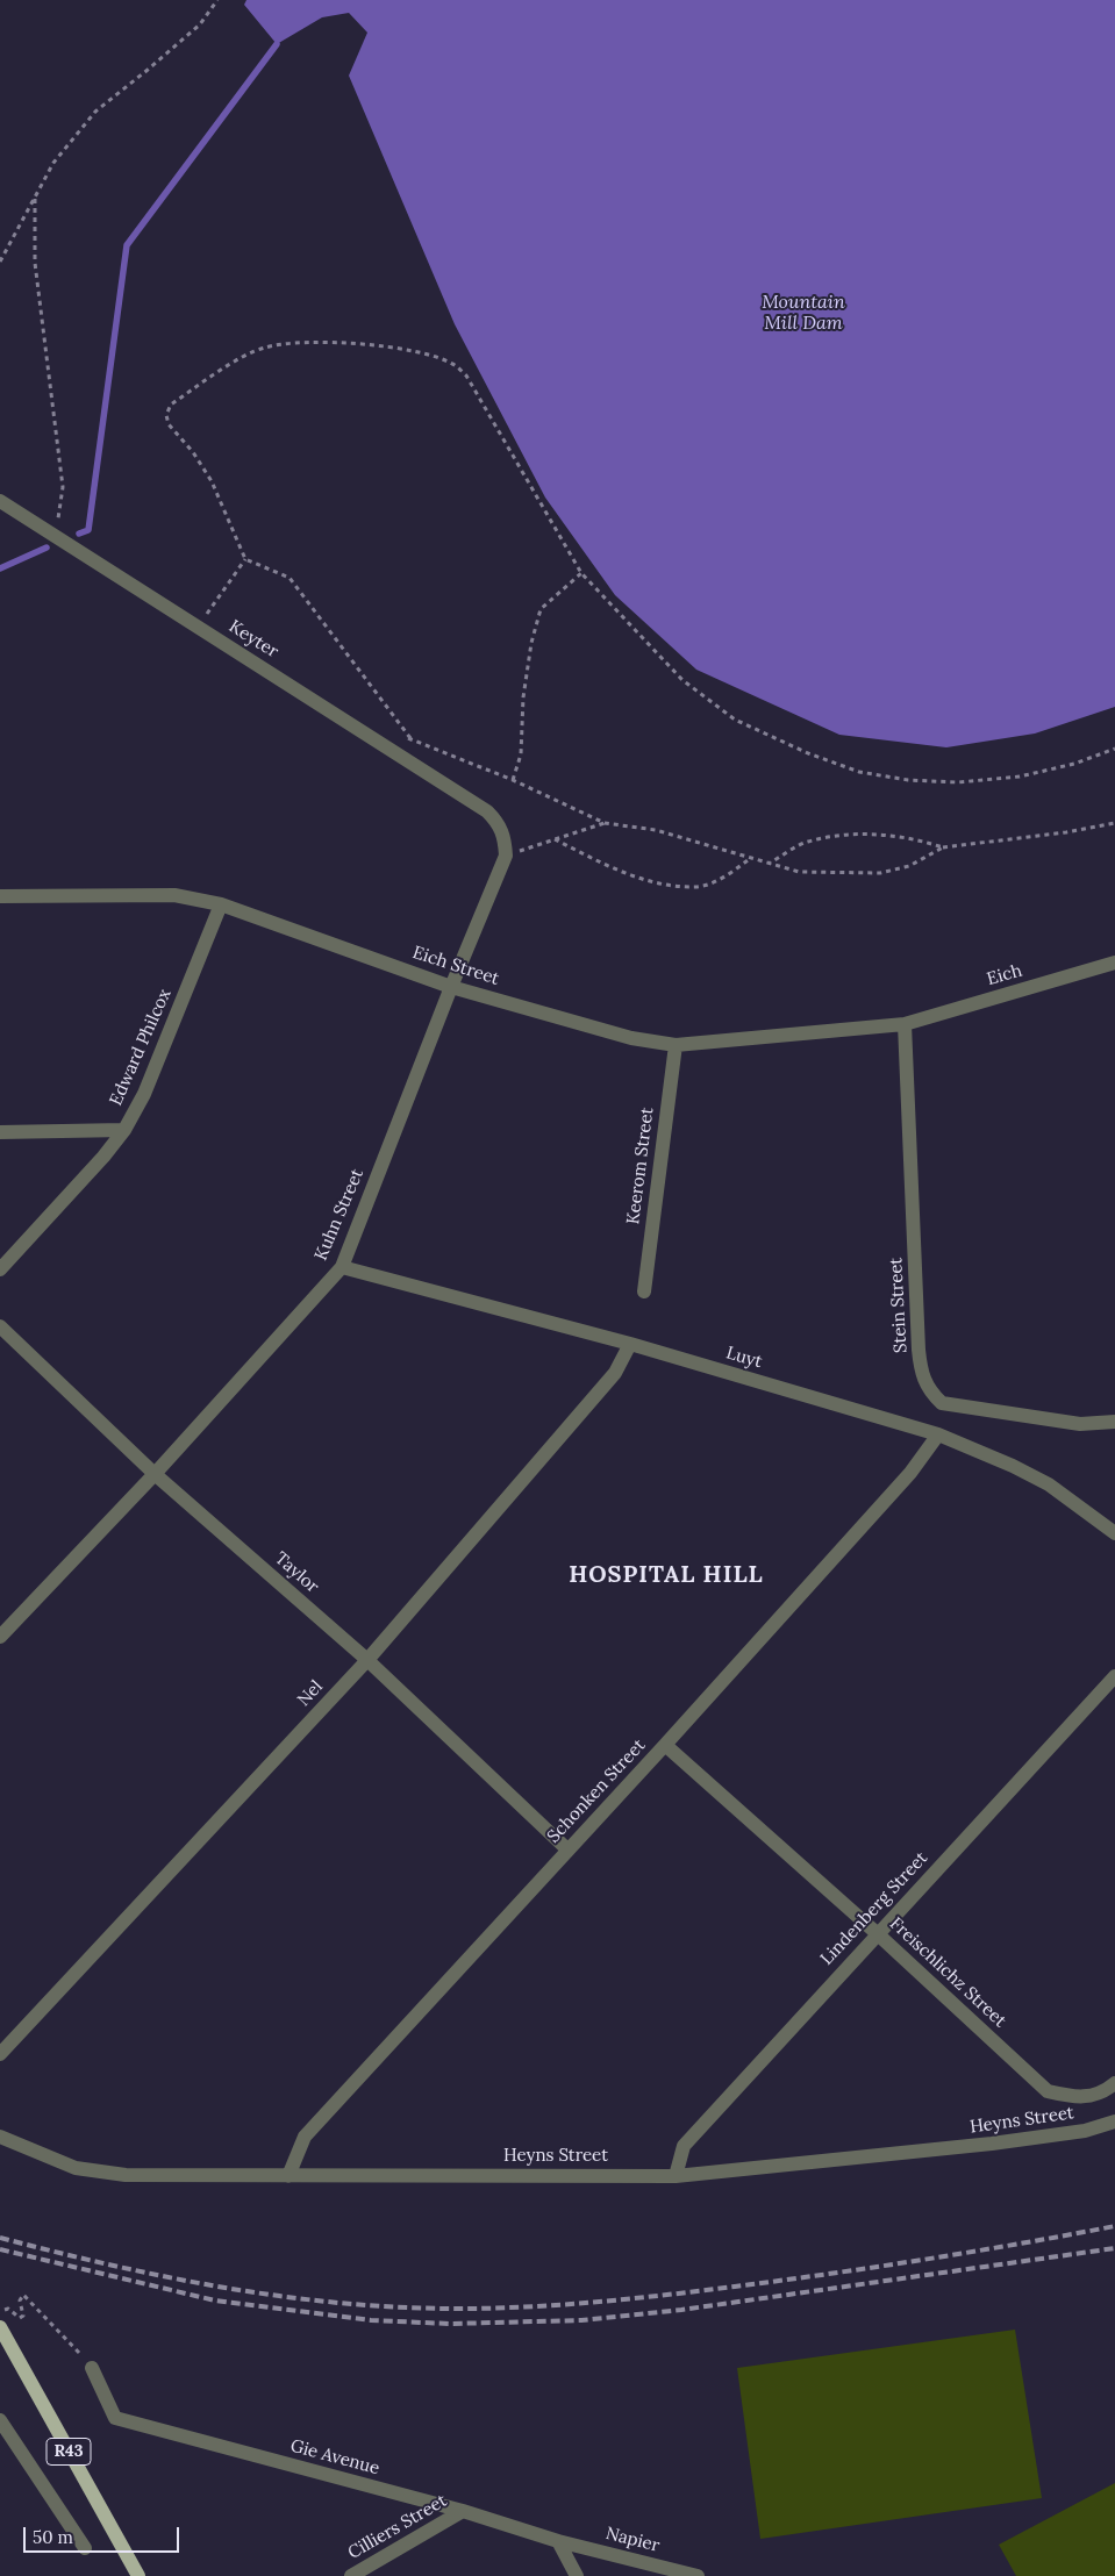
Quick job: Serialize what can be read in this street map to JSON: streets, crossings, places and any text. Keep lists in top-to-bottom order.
{
  "streets": {
    "main road": ["R43"],
    "street": [
      "Keyter",
      "Eich Street",
      "Eich",
      "Edward Philcox",
      "Keerom Street",
      "Kuhn Street",
      "Stein Street",
      "Luyt",
      "Taylor",
      "Nel",
      "Schonken Street",
      "Lindenberg Street",
      "Freischlichz Street",
      "Heyns Street",
      "Gie Avenue",
      "Cilliers Street",
      "Napier"
    ]
  },
  "crossings": [
    ["Keyter", "Kuhn Street"],
    ["Eich Street", "Eich"],
    ["Eich Street", "Edward Philcox"],
    ["Eich Street", "Keerom Street"],
    ["Eich Street", "Kuhn Street"],
    ["Eich Street", "Stein Street"],
    ["Eich", "Stein Street"],
    ["Kuhn Street", "Luyt"],
    ["Kuhn Street", "Taylor"],
    ["Luyt", "Nel"],
    ["Luyt", "Schonken Street"],
    ["Taylor", "Nel"],
    ["Taylor", "Schonken Street"],
    ["Schonken Street", "Freischlichz Street"],
    ["Schonken Street", "Heyns Street"],
    ["Lindenberg Street", "Freischlichz Street"],
    ["Lindenberg Street", "Heyns Street"],
    ["Gie Avenue", "Cilliers Street"],
    ["Gie Avenue", "Napier"]
  ],
  "districts": ["HOSPITAL HILL"],
  "water": ["Mountain Mill Dam"],
  "scale_bar": "50 m"
}
